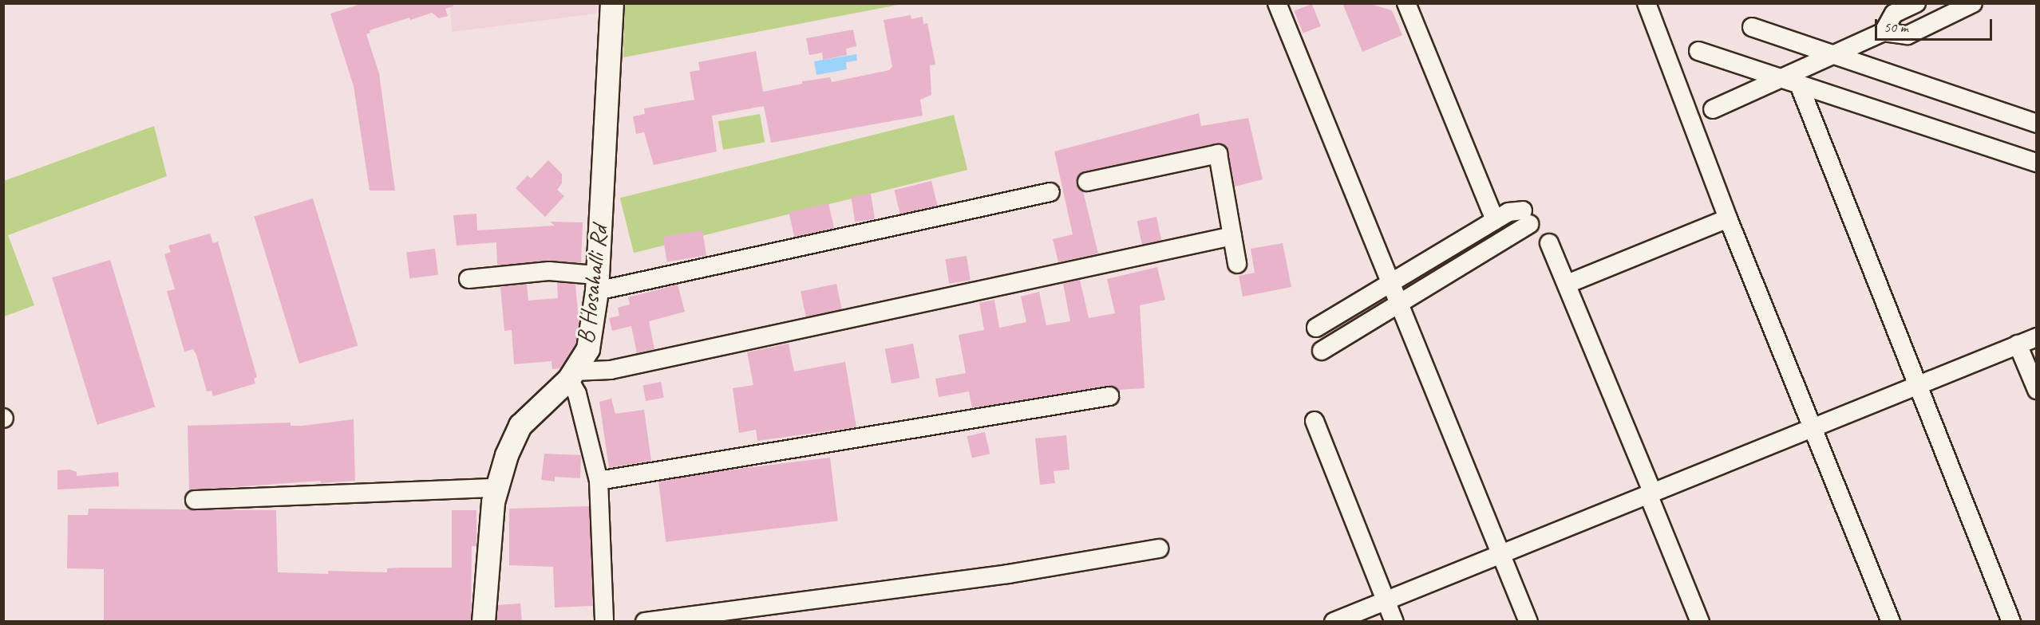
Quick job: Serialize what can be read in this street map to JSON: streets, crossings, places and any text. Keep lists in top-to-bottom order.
{
  "streets": {
    "street": ["B Hosahalli Rd"]
  },
  "scale_bar": "50 m"
}
